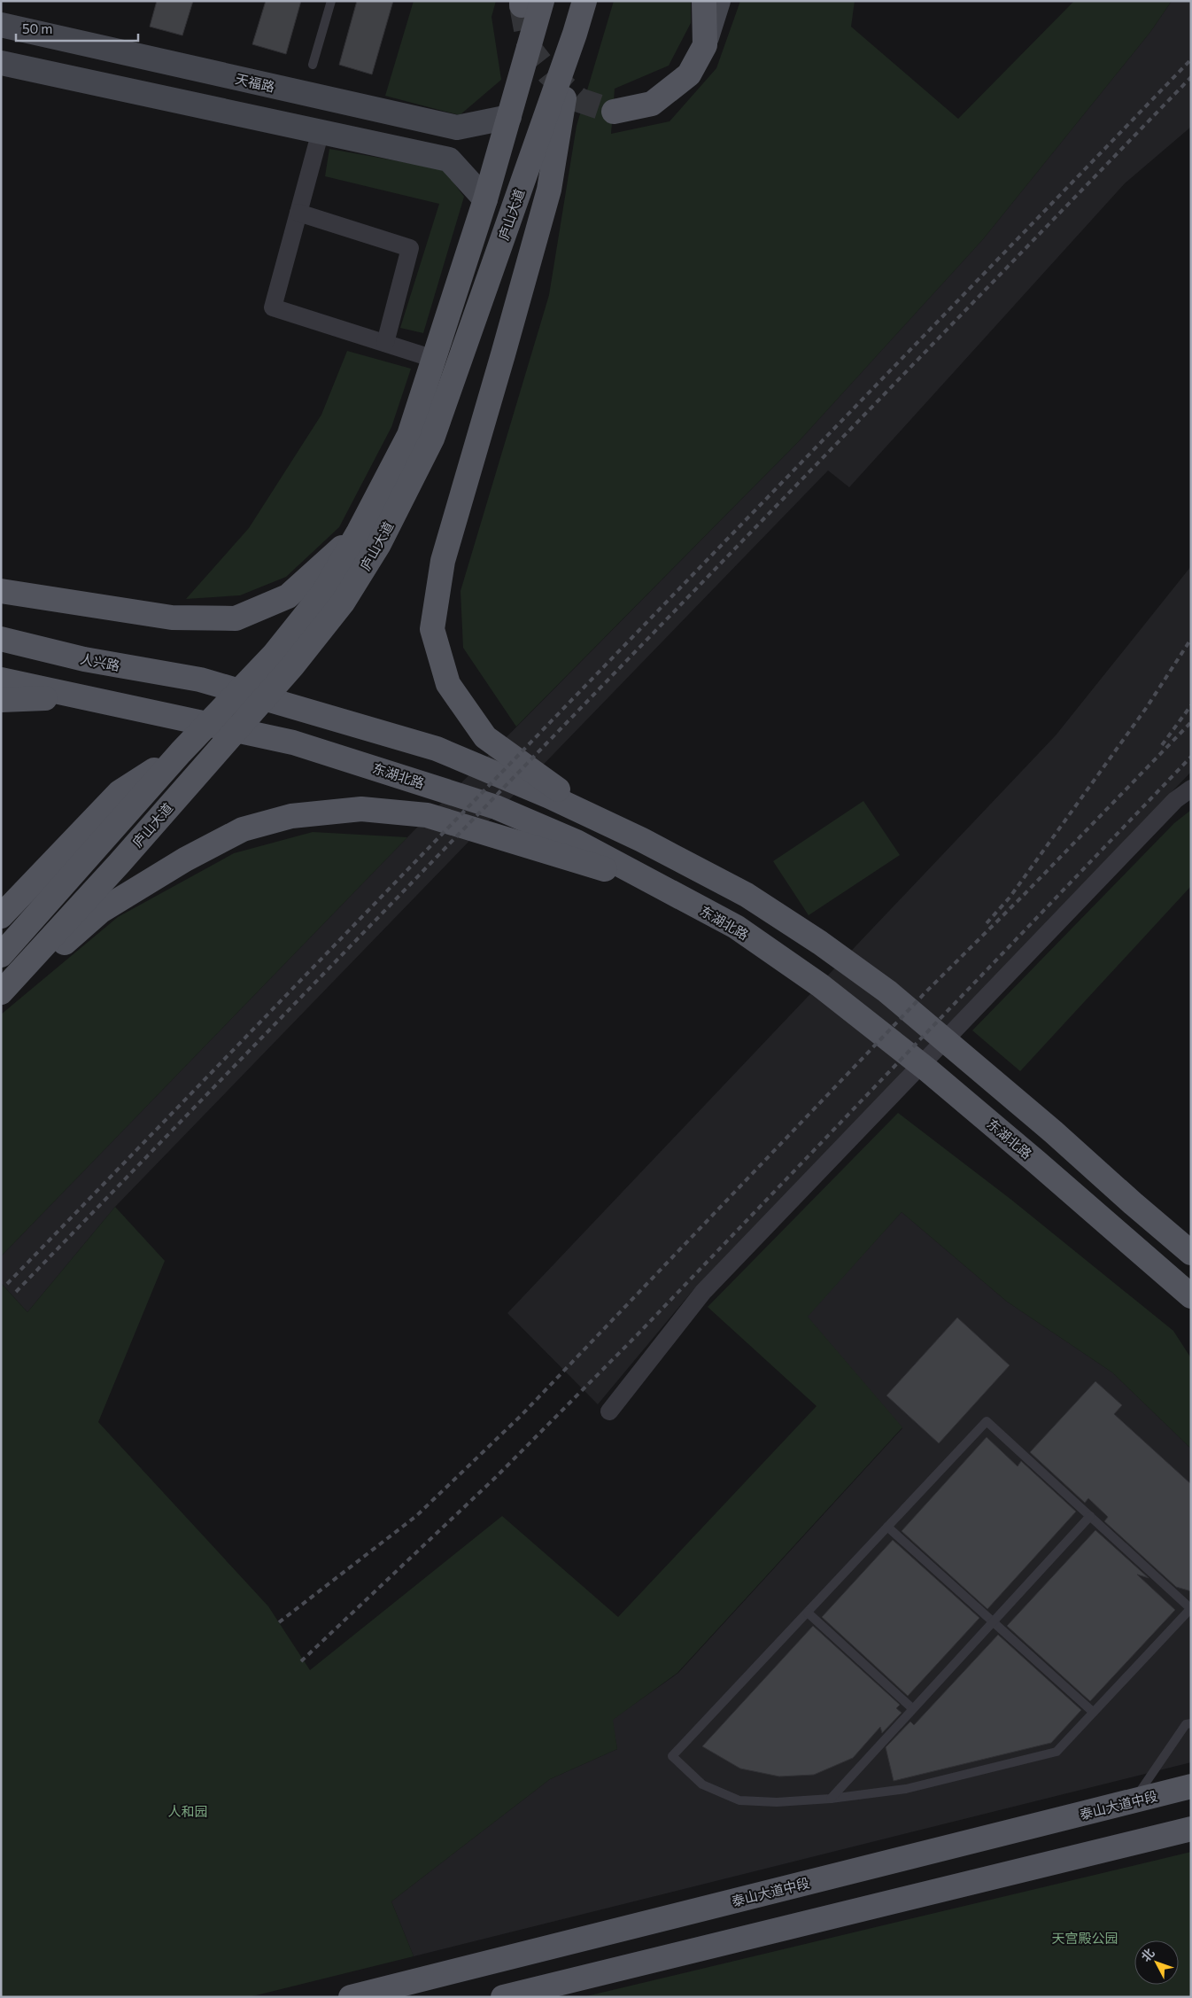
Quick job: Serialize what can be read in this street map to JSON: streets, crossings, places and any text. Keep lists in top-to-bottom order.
{
  "streets": {
    "main road": [
      "庐山大道",
      "人兴路",
      "东湖北路",
      "泰山大道中段"
    ],
    "street": ["天福路"]
  },
  "crossings": [
    ["天福路", "庐山大道"]
  ],
  "parks": ["人和园", "天宫殿公园"],
  "scale_bar": "50 m",
  "north": "top left"
}
